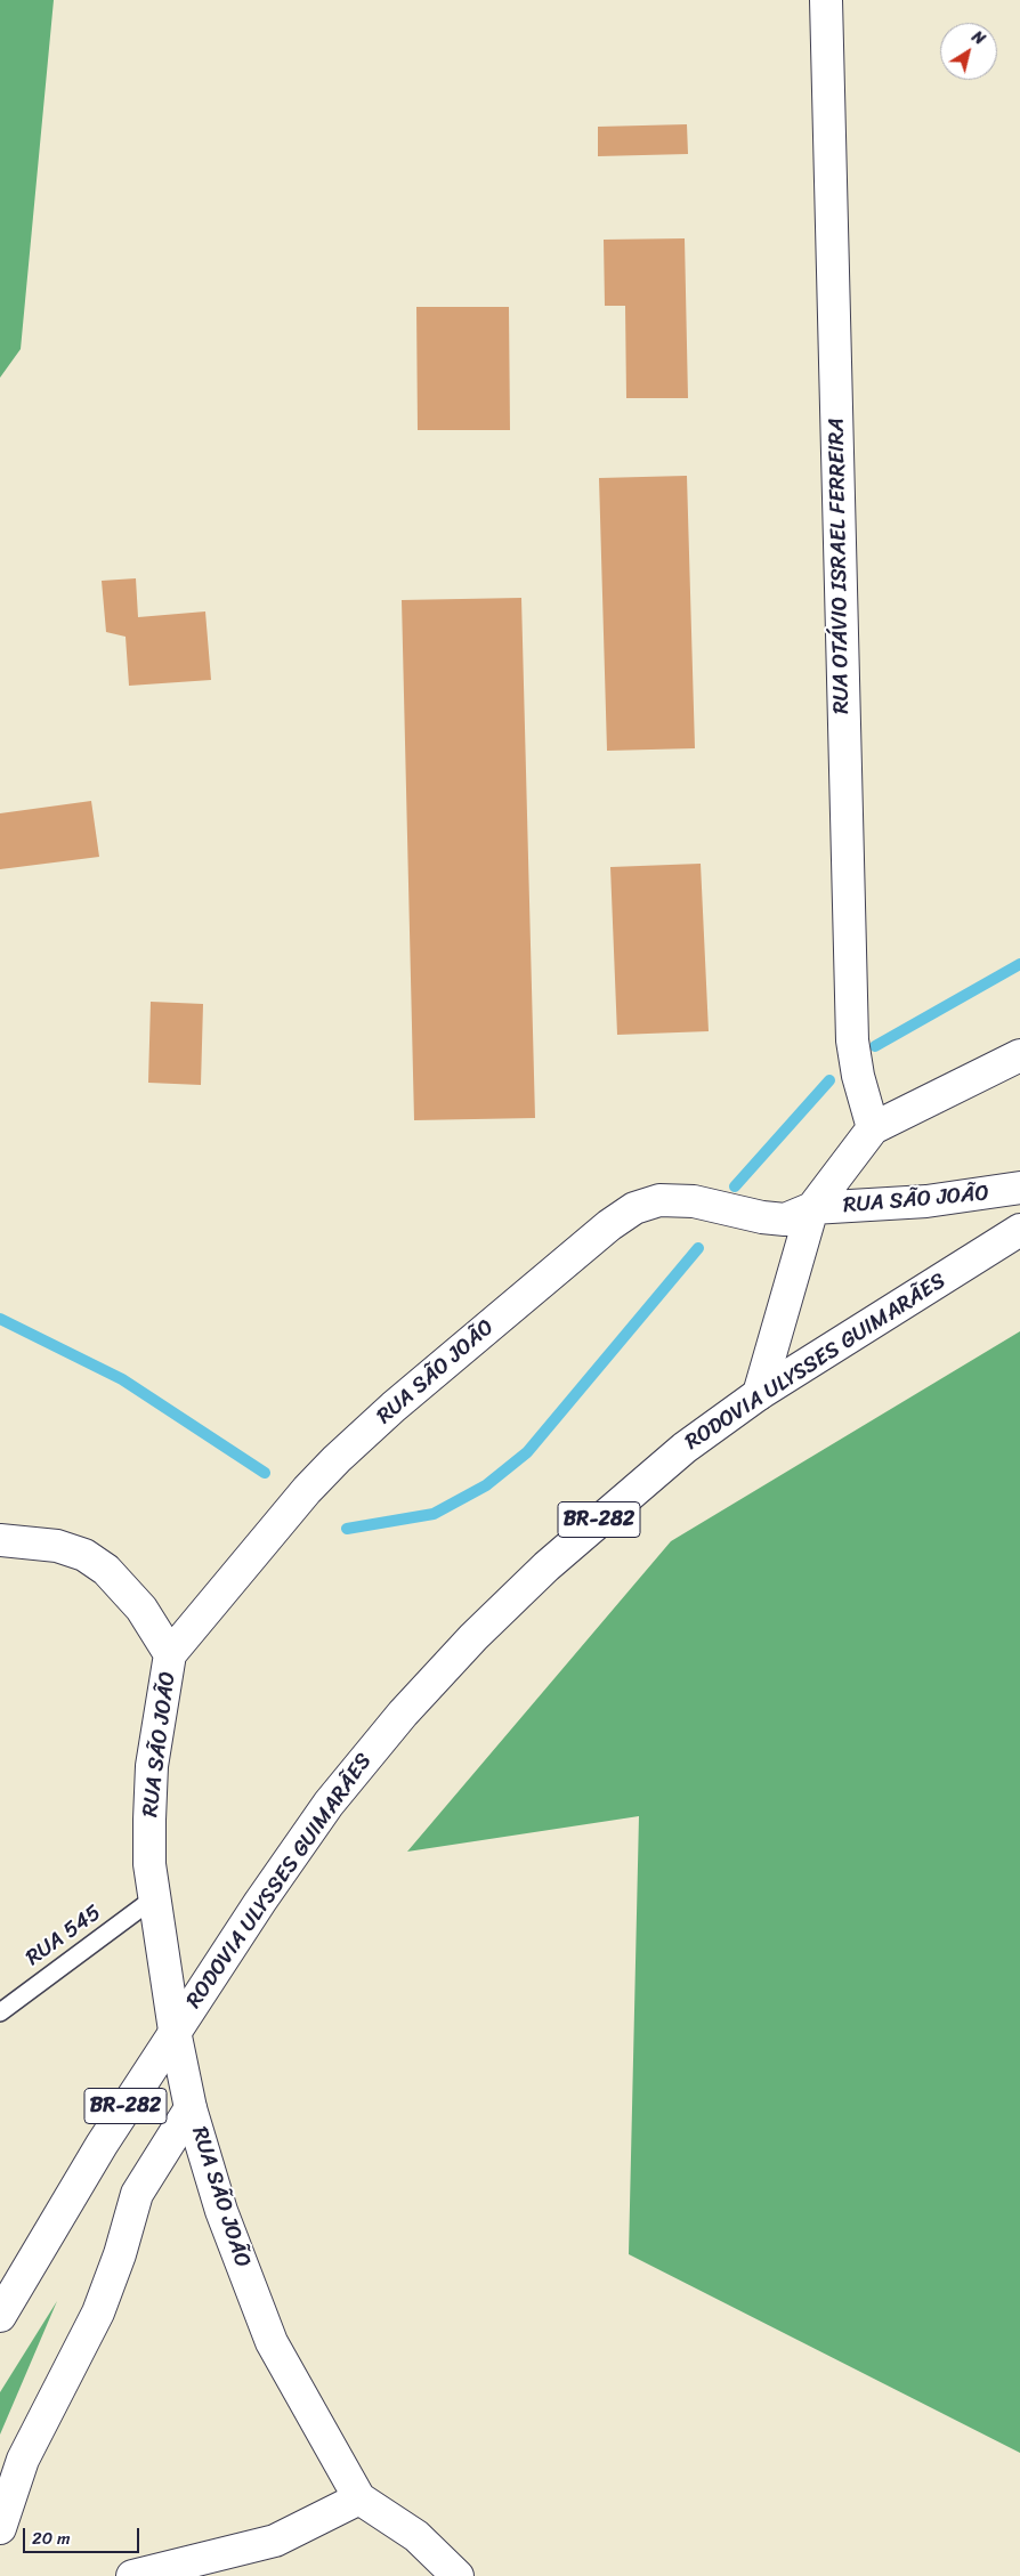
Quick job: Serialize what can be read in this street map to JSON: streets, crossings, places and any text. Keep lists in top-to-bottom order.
{
  "streets": {
    "main road": [
      "RUA OTÁVIO ISRAEL FERREIRA",
      "RUA SÃO JOÃO",
      "RODOVIA ULYSSES GUIMARÃES",
      "BR-282"
    ],
    "lane": ["RUA 545"]
  },
  "crossings": [
    ["RUA OTÁVIO ISRAEL FERREIRA", "RUA SÃO JOÃO"],
    ["RUA SÃO JOÃO", "RODOVIA ULYSSES GUIMARÃES"],
    ["RUA SÃO JOÃO", "RUA 545"]
  ],
  "scale_bar": "20 m",
  "north": "top right"
}
